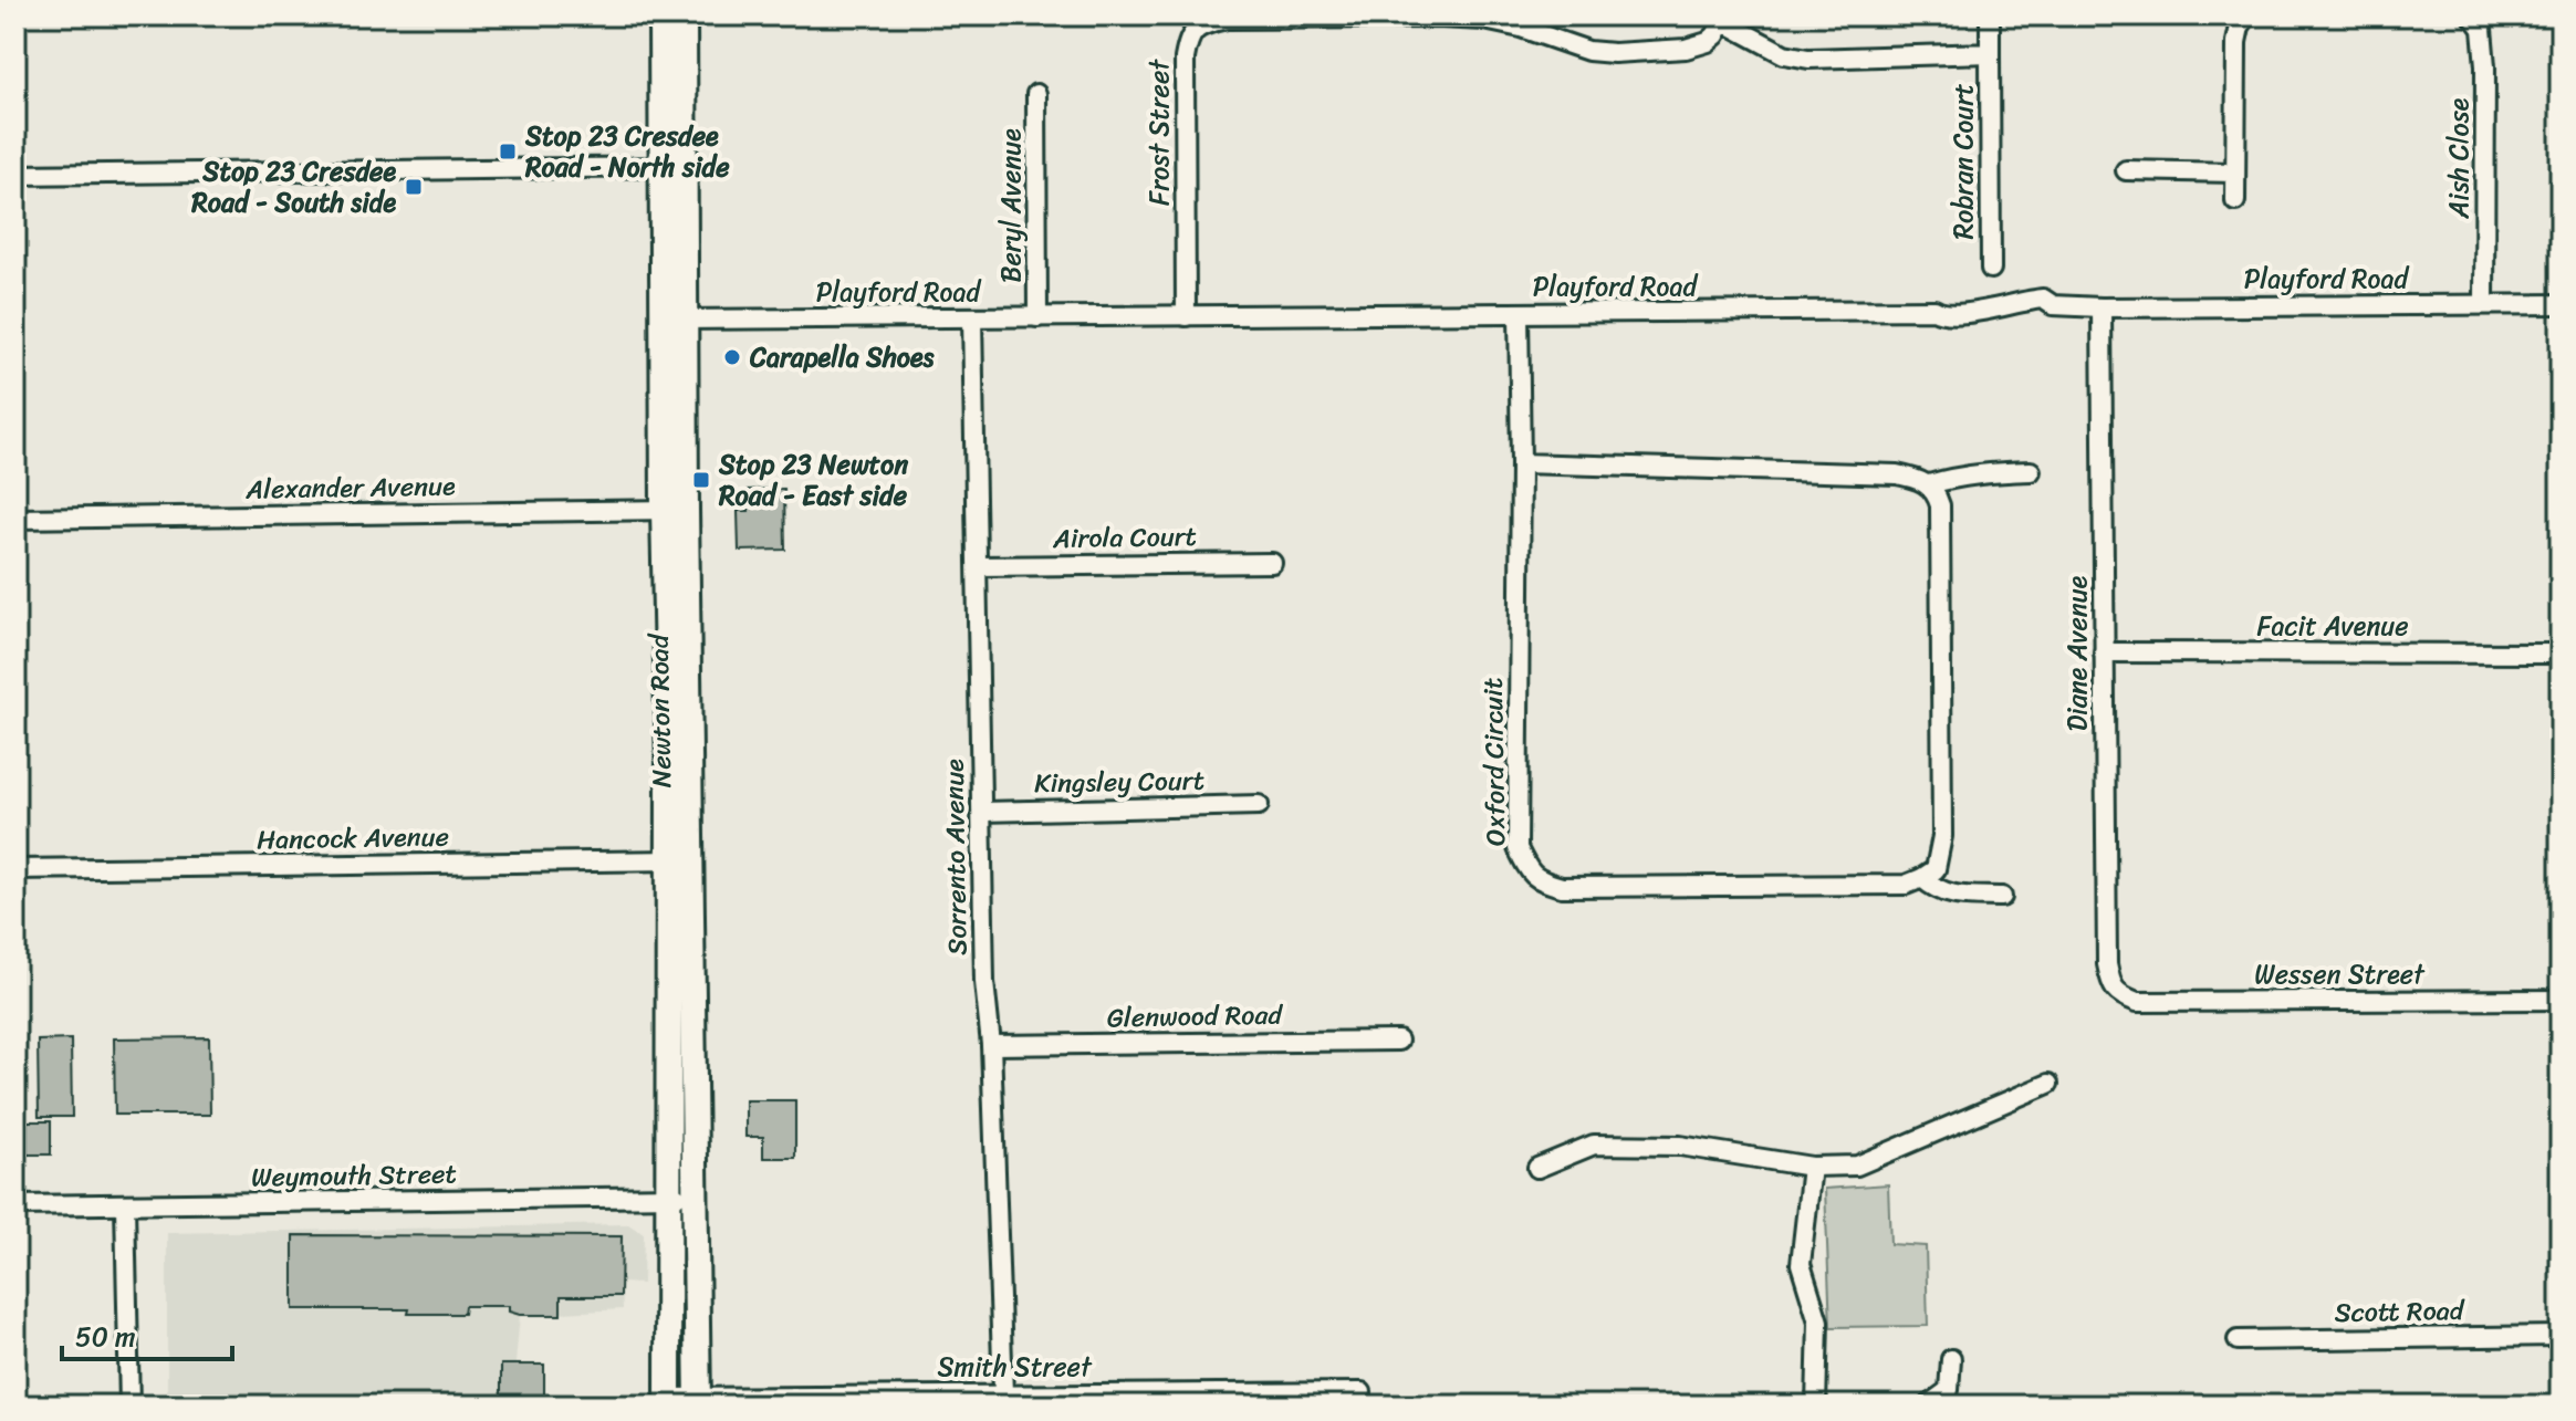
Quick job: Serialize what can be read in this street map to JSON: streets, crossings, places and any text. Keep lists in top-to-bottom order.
{
  "streets": {
    "main road": ["Newton Road"],
    "street": [
      "Frost Street",
      "Aish Close",
      "Robran Court",
      "Beryl Avenue",
      "Playford Road",
      "Alexander Avenue",
      "Airola Court",
      "Facit Avenue",
      "Diane Avenue",
      "Oxford Circuit",
      "Kingsley Court",
      "Hancock Avenue",
      "Sorrento Avenue",
      "Wessen Street",
      "Glenwood Road",
      "Weymouth Street",
      "Scott Road",
      "Smith Street"
    ]
  },
  "crossings": [
    ["Frost Street", "Robran Court"],
    ["Frost Street", "Playford Road"],
    ["Aish Close", "Playford Road"],
    ["Beryl Avenue", "Playford Road"],
    ["Playford Road", "Diane Avenue"],
    ["Playford Road", "Newton Road"],
    ["Playford Road", "Oxford Circuit"],
    ["Playford Road", "Sorrento Avenue"],
    ["Alexander Avenue", "Newton Road"],
    ["Airola Court", "Sorrento Avenue"],
    ["Facit Avenue", "Diane Avenue"],
    ["Diane Avenue", "Wessen Street"],
    ["Newton Road", "Hancock Avenue"],
    ["Newton Road", "Weymouth Street"],
    ["Newton Road", "Smith Street"],
    ["Kingsley Court", "Sorrento Avenue"],
    ["Sorrento Avenue", "Glenwood Road"],
    ["Sorrento Avenue", "Smith Street"]
  ],
  "places": {
    "transit": ["Stop 23 Cresdee Road - North side", "Stop 23 Cresdee Road - South side", "Stop 23 Newton Road - East side"],
    "other": ["Carapella Shoes"]
  },
  "scale_bar": "50 m"
}
